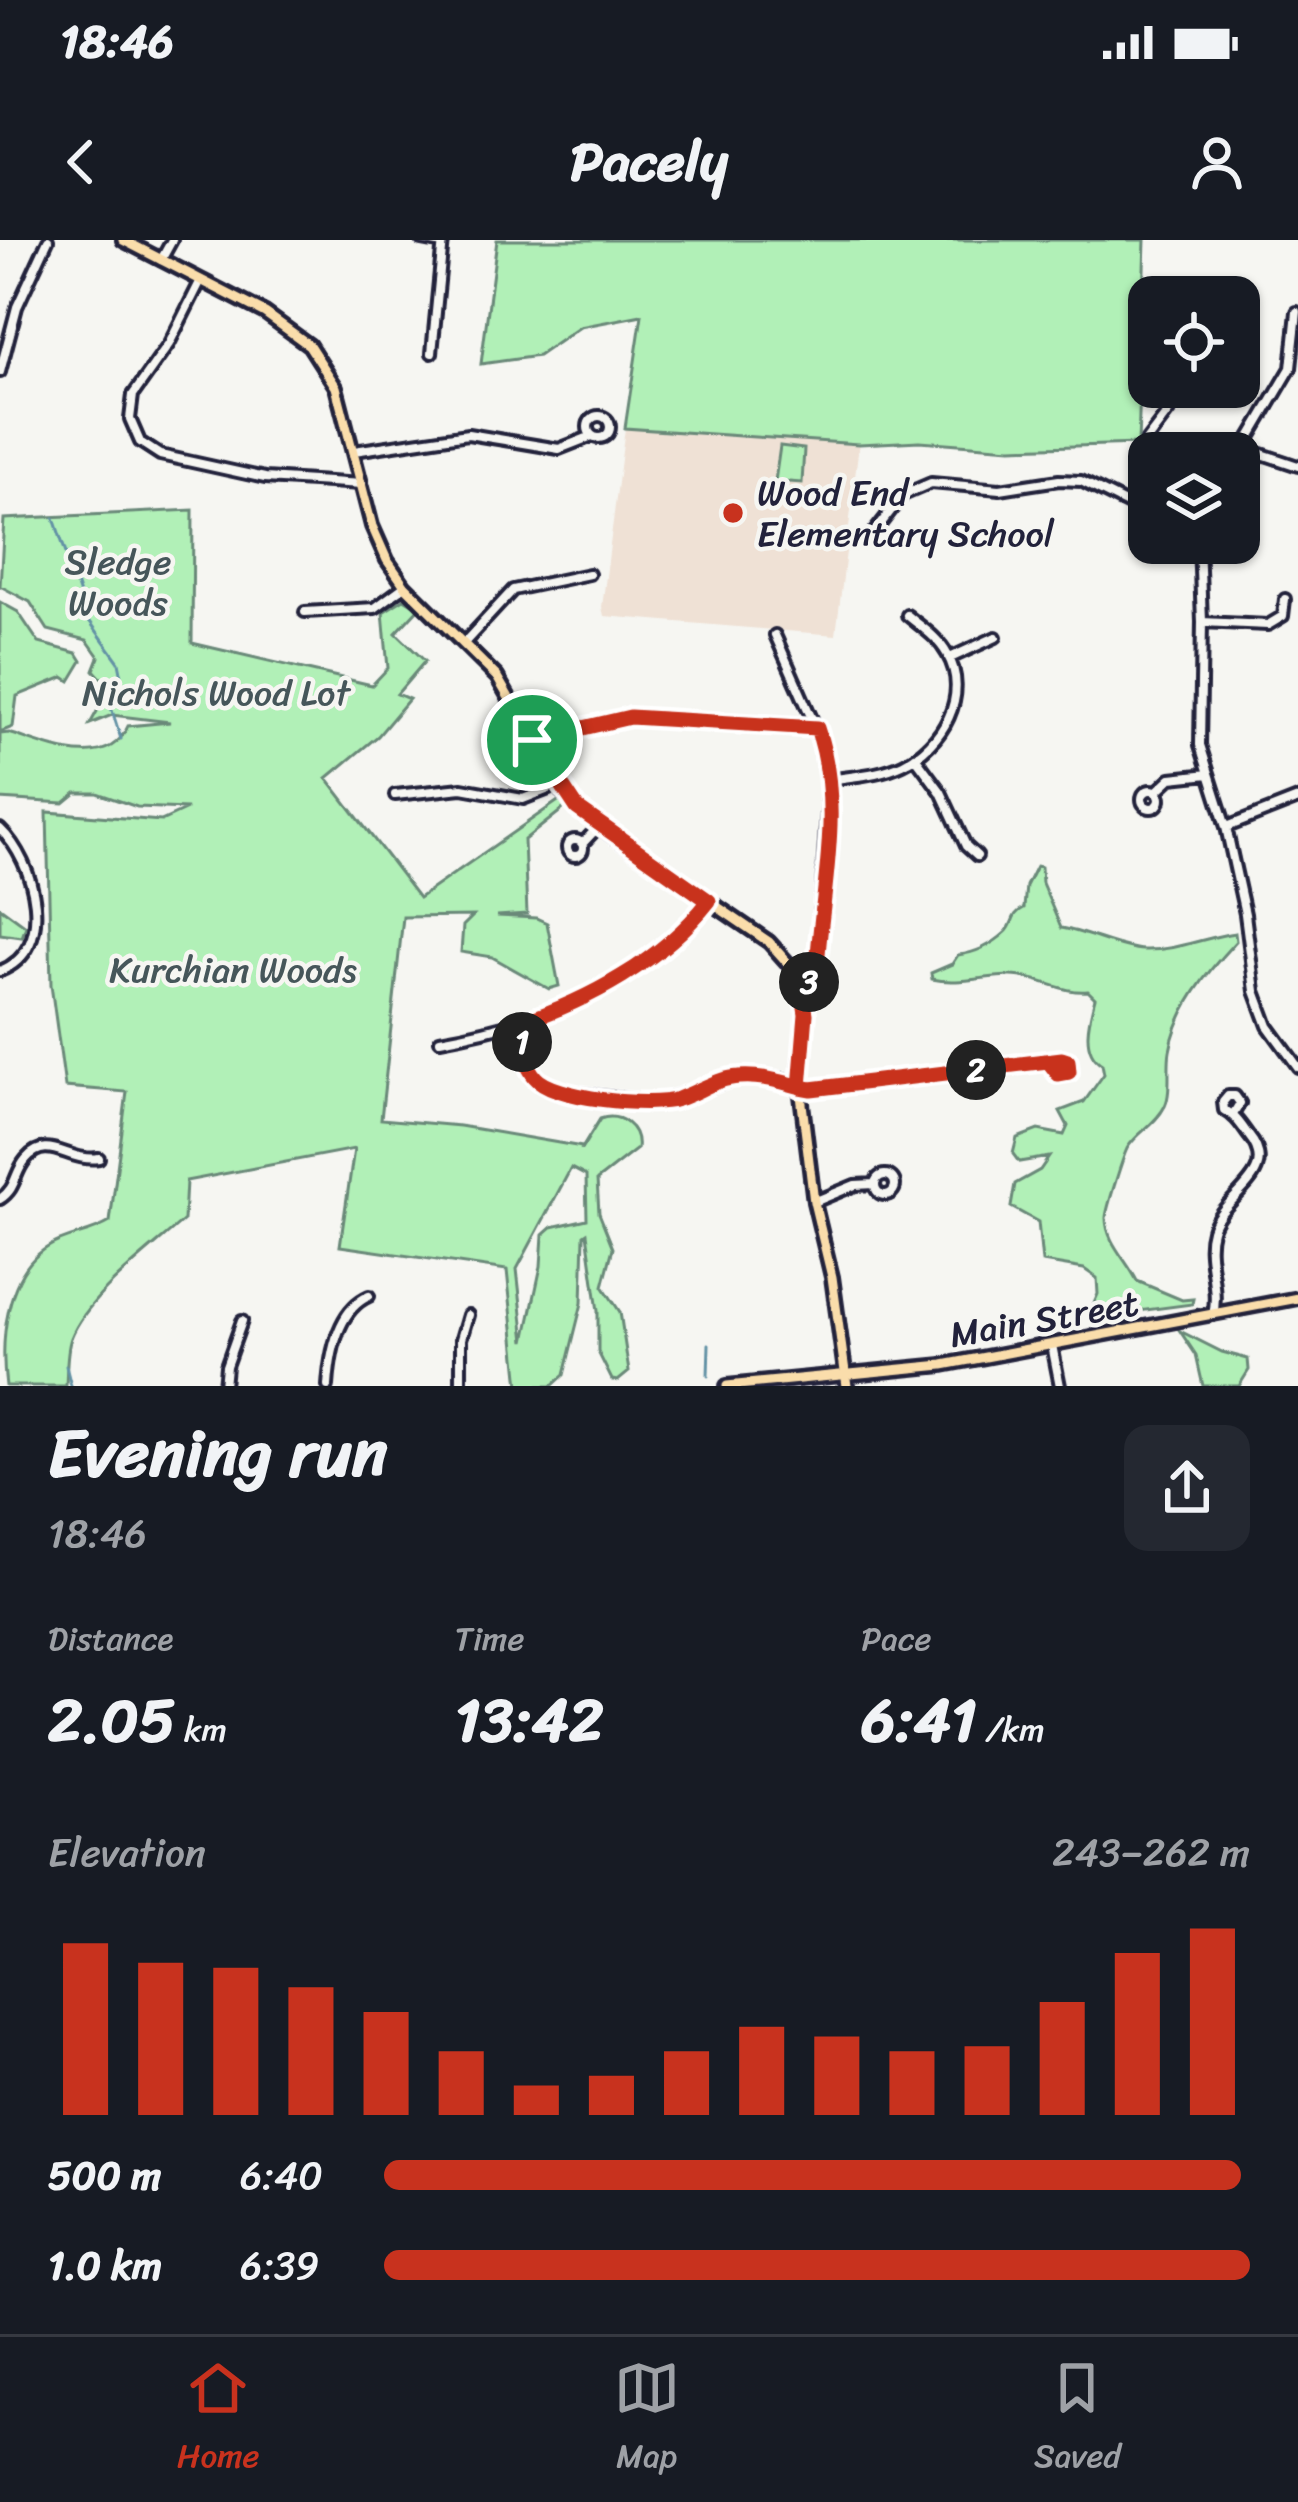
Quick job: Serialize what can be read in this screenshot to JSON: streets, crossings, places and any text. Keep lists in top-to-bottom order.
{
  "streets": {
    "main road": ["Main Street"]
  },
  "parks": ["Sledge Woods", "Nichols Wood Lot", "Kurchian Woods"],
  "places": ["Wood End Elementary School"],
  "page": {
    "status": "18:46",
    "header": "Pacely",
    "pins": ["3", "1", "2"],
    "heading": ["Evening run", "18:46"],
    "stats": [
      ["Distance", "2.05 km"],
      ["Time", "13:42"],
      ["Pace", "6:41 /km"]
    ],
    "chart": ["Elevation", "243–262 m"],
    "list": [
      {
        "name": "500 m",
        "note": "6:40"
      },
      {
        "name": "1.0 km",
        "note": "6:39"
      }
    ],
    "tabs": ["Home", "Map", "Saved"]
  }
}
